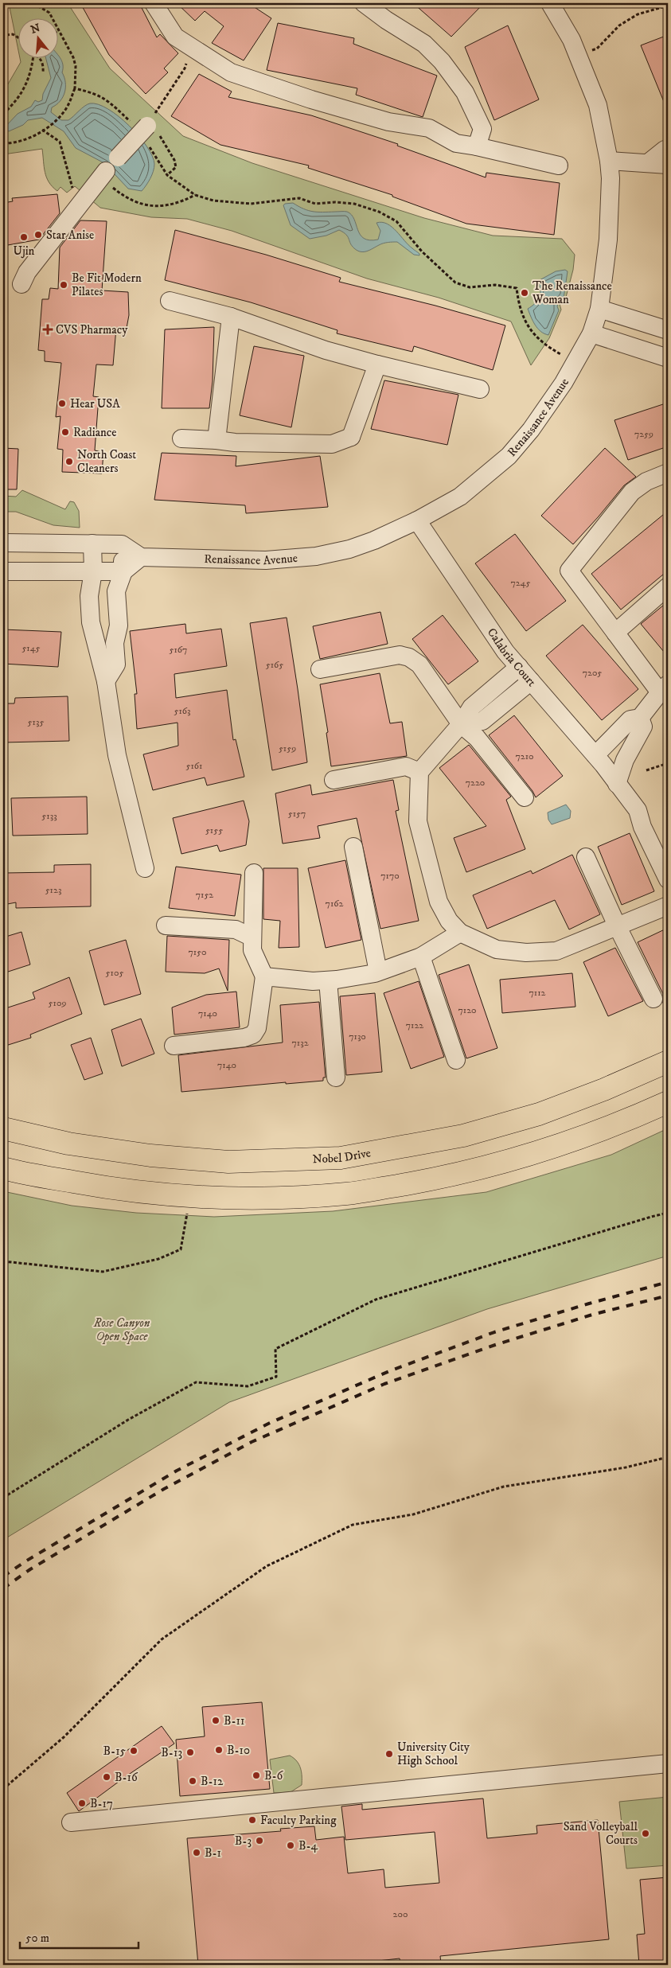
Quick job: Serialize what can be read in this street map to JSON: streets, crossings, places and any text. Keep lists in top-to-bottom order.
{
  "streets": {
    "main road": ["Nobel Drive"],
    "street": ["Renaissance Avenue", "Calabria Court"]
  },
  "crossings": [
    ["Renaissance Avenue", "Calabria Court"]
  ],
  "parks": ["Rose Canyon Open Space"],
  "places": {
    "other": [
      "Star Anise",
      "Ujin",
      "Be Fit Modern Pilates",
      "The Renaissance Woman",
      "Hear USA",
      "Radiance",
      "North Coast Cleaners",
      "B-11",
      "B-10",
      "B-15",
      "B-13",
      "University City High School",
      "B-6",
      "B-16",
      "B-12",
      "B-17",
      "Faculty Parking",
      "Sand Volleyball Courts",
      "B-3",
      "B-4",
      "B-1"
    ],
    "health": ["CVS Pharmacy"]
  },
  "house_numbers": [
    "7259",
    "7245",
    "5145",
    "5167",
    "5165",
    "7205",
    "5163",
    "5135",
    "5159",
    "7210",
    "5161",
    "7220",
    "5157",
    "5133",
    "5155",
    "7170",
    "5123",
    "7152",
    "7162",
    "7150",
    "5105",
    "7112",
    "5109",
    "7120",
    "7140",
    "7122",
    "7130",
    "7132",
    "7140",
    "200"
  ],
  "scale_bar": "50 m",
  "north": "top"
}
